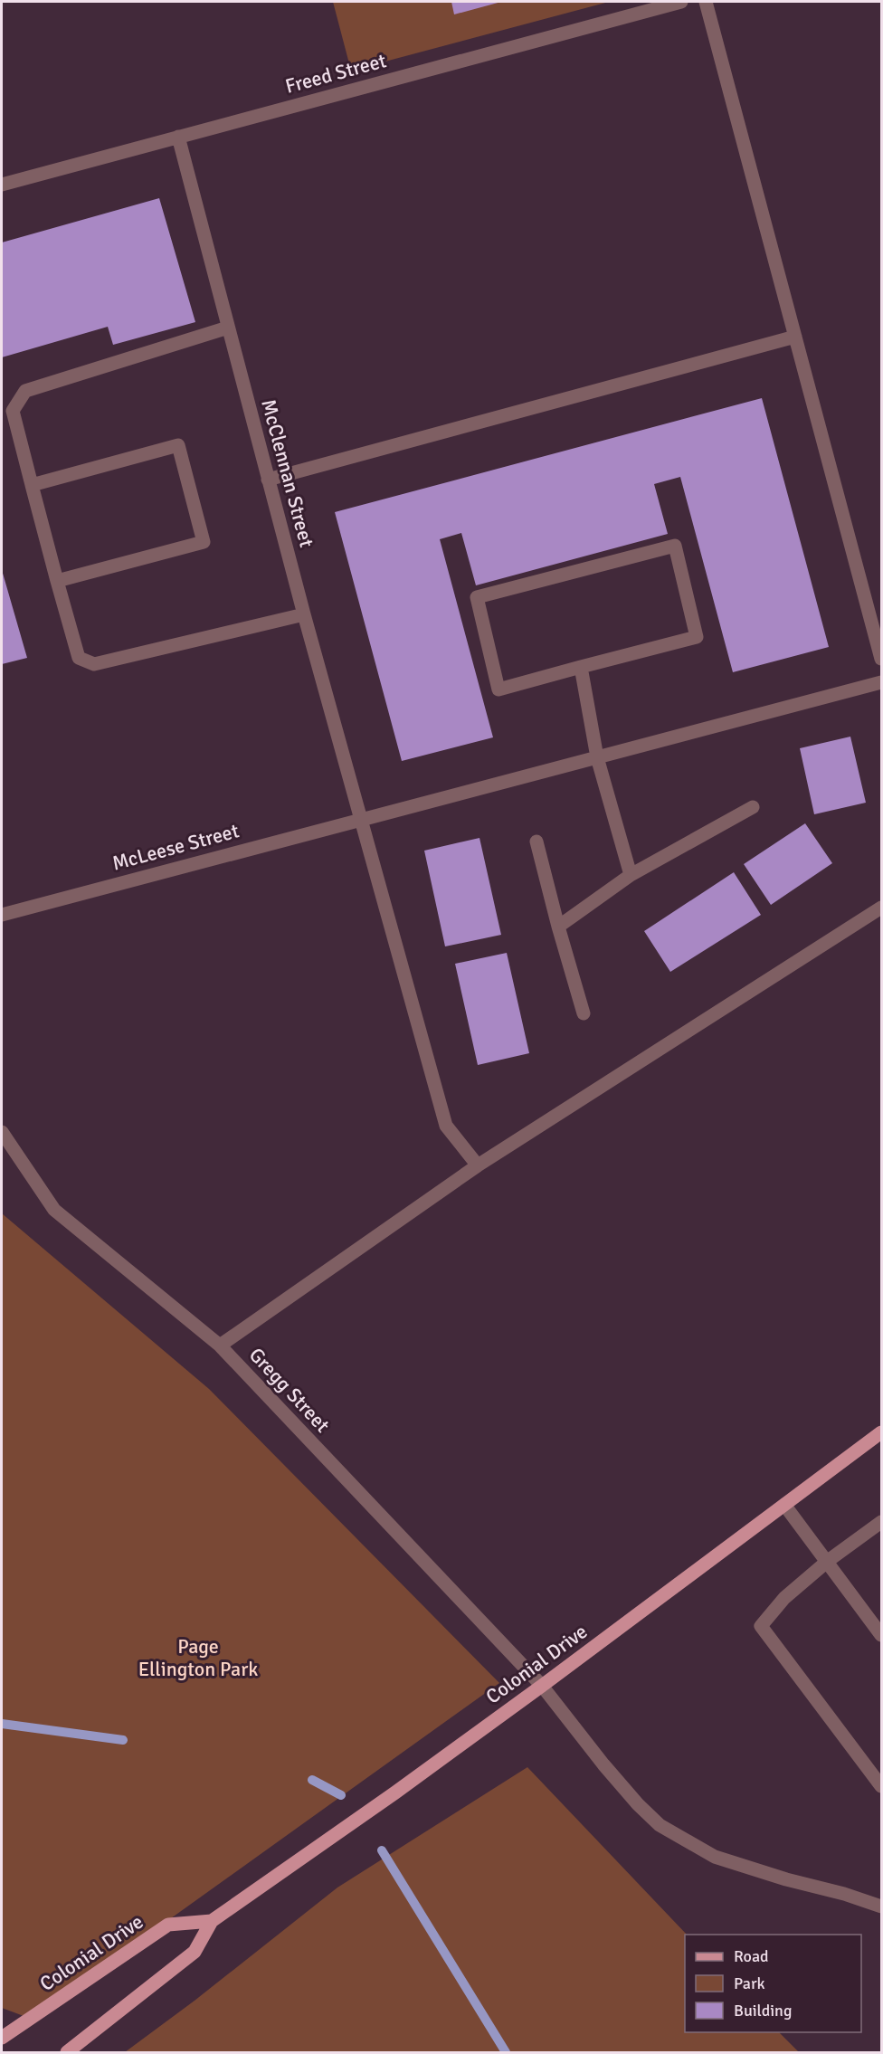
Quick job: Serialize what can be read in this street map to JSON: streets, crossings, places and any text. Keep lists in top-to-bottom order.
{
  "streets": {
    "main road": ["Colonial Drive"],
    "street": [
      "Freed Street",
      "McClennan Street",
      "McLeese Street",
      "Gregg Street"
    ]
  },
  "crossings": [
    ["Freed Street", "McClennan Street"],
    ["McClennan Street", "McLeese Street"],
    ["Gregg Street", "Colonial Drive"]
  ],
  "parks": ["Page Ellington Park"],
  "legend": ["Road", "Park", "Building"]
}
